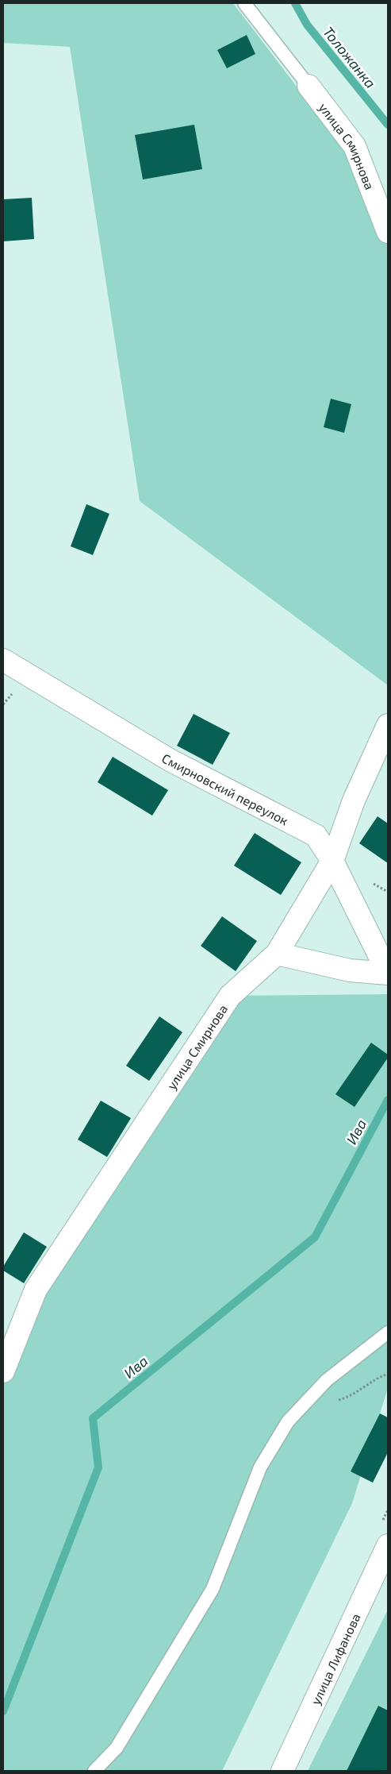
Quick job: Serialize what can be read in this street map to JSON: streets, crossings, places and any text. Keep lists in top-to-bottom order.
{
  "streets": {
    "street": ["улица Смирнова", "Смирновский переулок", "улица Лифанова"]
  },
  "crossings": [
    ["улица Смирнова", "Смирновский переулок"]
  ],
  "water": ["Толожанка", "Ива"]
}
